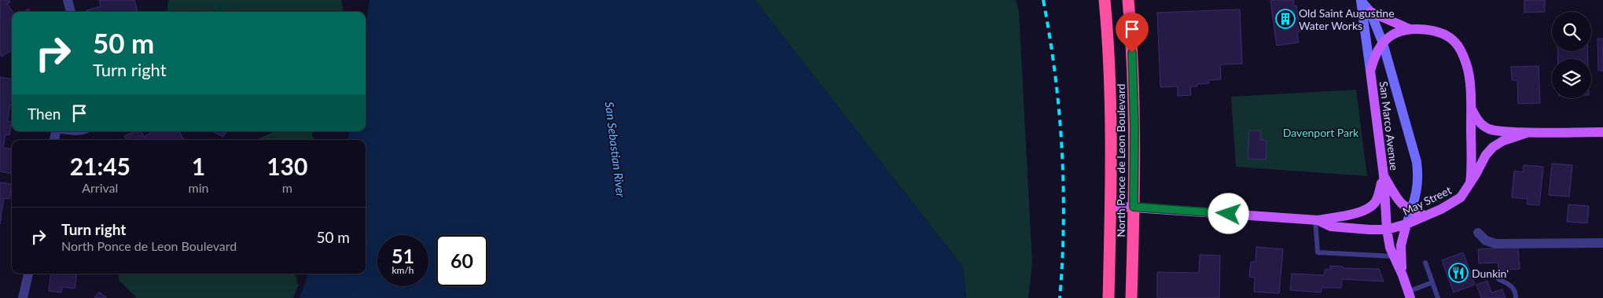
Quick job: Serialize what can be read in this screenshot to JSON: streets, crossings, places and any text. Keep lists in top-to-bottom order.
{
  "streets": {
    "highway": ["North Ponce de Leon Boulevard"],
    "main road": ["San Marco Avenue", "May Street"]
  },
  "crossings": [
    ["San Marco Avenue", "May Street"]
  ],
  "water": ["San Sebastian River"],
  "parks": ["Davenport Park"],
  "places": {
    "building": ["Old Saint Augustine Water Works"],
    "restaurant": ["Dunkin'"]
  },
  "page": {
    "turn": ["50 m", "Turn right"],
    "then": "Then",
    "eta": [
      "21:45",
      "Arrival",
      "1",
      "min",
      "130",
      "m"
    ],
    "list": [
      {
        "name": "Turn right",
        "note": "North Ponce de Leon Boulevard",
        "value": "50 m"
      }
    ],
    "speed": "51 km/h",
    "limit": "60"
  }
}
